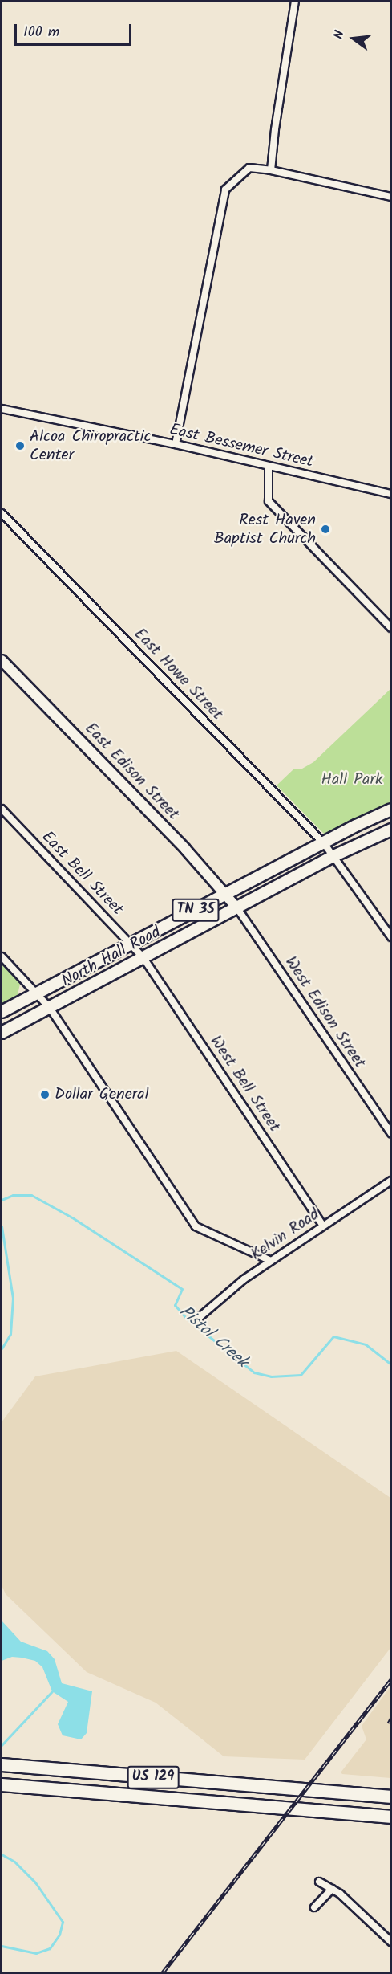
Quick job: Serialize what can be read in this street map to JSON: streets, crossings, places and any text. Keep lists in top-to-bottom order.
{
  "streets": {
    "highway": ["US 129"],
    "main road": ["TN 35", "North Hall Road"],
    "street": [
      "East Bessemer Street",
      "East Howe Street",
      "East Edison Street",
      "East Bell Street",
      "West Edison Street",
      "West Bell Street",
      "Kelvin Road"
    ]
  },
  "crossings": [
    ["East Howe Street", "North Hall Road"],
    ["East Edison Street", "North Hall Road"],
    ["East Edison Street", "West Edison Street"],
    ["East Bell Street", "North Hall Road"],
    ["East Bell Street", "West Bell Street"],
    ["North Hall Road", "West Edison Street"],
    ["North Hall Road", "West Bell Street"],
    ["West Bell Street", "Kelvin Road"]
  ],
  "water": ["Pistol Creek"],
  "parks": ["Hall Park"],
  "places": ["Alcoa Chiropractic Center", "Rest Haven Baptist Church", "Dollar General"],
  "scale_bar": "100 m",
  "north": "left"
}
